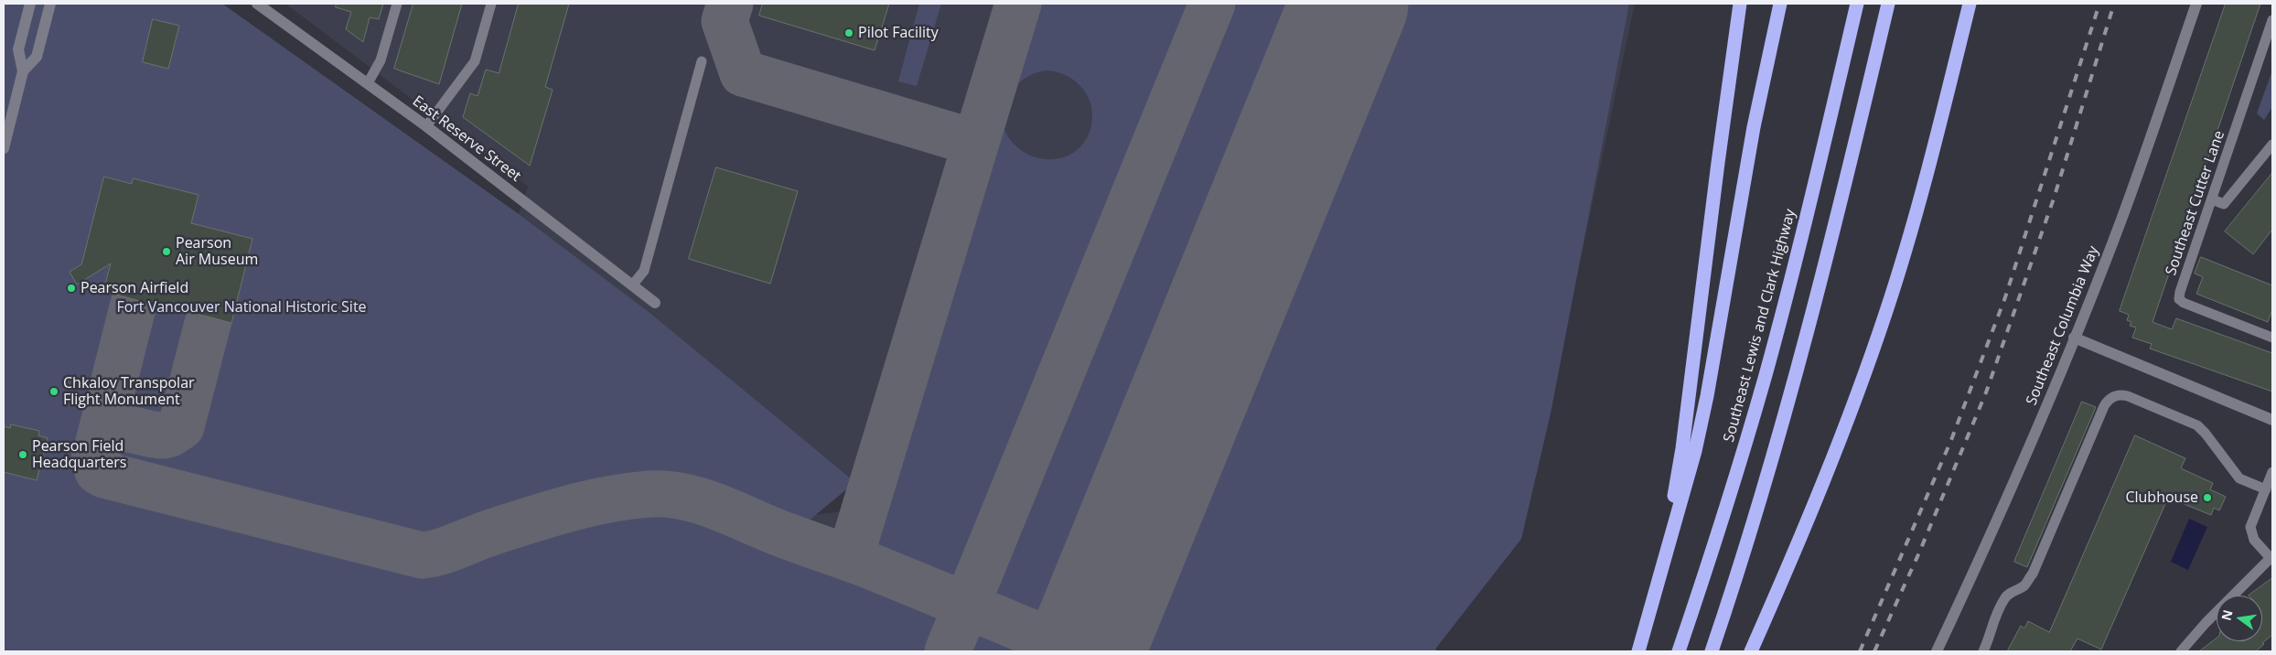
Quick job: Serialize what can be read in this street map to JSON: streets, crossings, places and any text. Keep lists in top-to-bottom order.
{
  "streets": {
    "highway": ["Southeast Lewis and Clark Highway"],
    "street": ["East Reserve Street", "Southeast Columbia Way"],
    "lane": ["Southeast Cutter Lane"]
  },
  "parks": ["Fort Vancouver National Historic Site"],
  "places": [
    "Pilot Facility",
    "Pearson Air Museum",
    "Pearson Airfield",
    "Chkalov Transpolar Flight Monument",
    "Pearson Field Headquarters",
    "Clubhouse"
  ],
  "north": "left"
}
